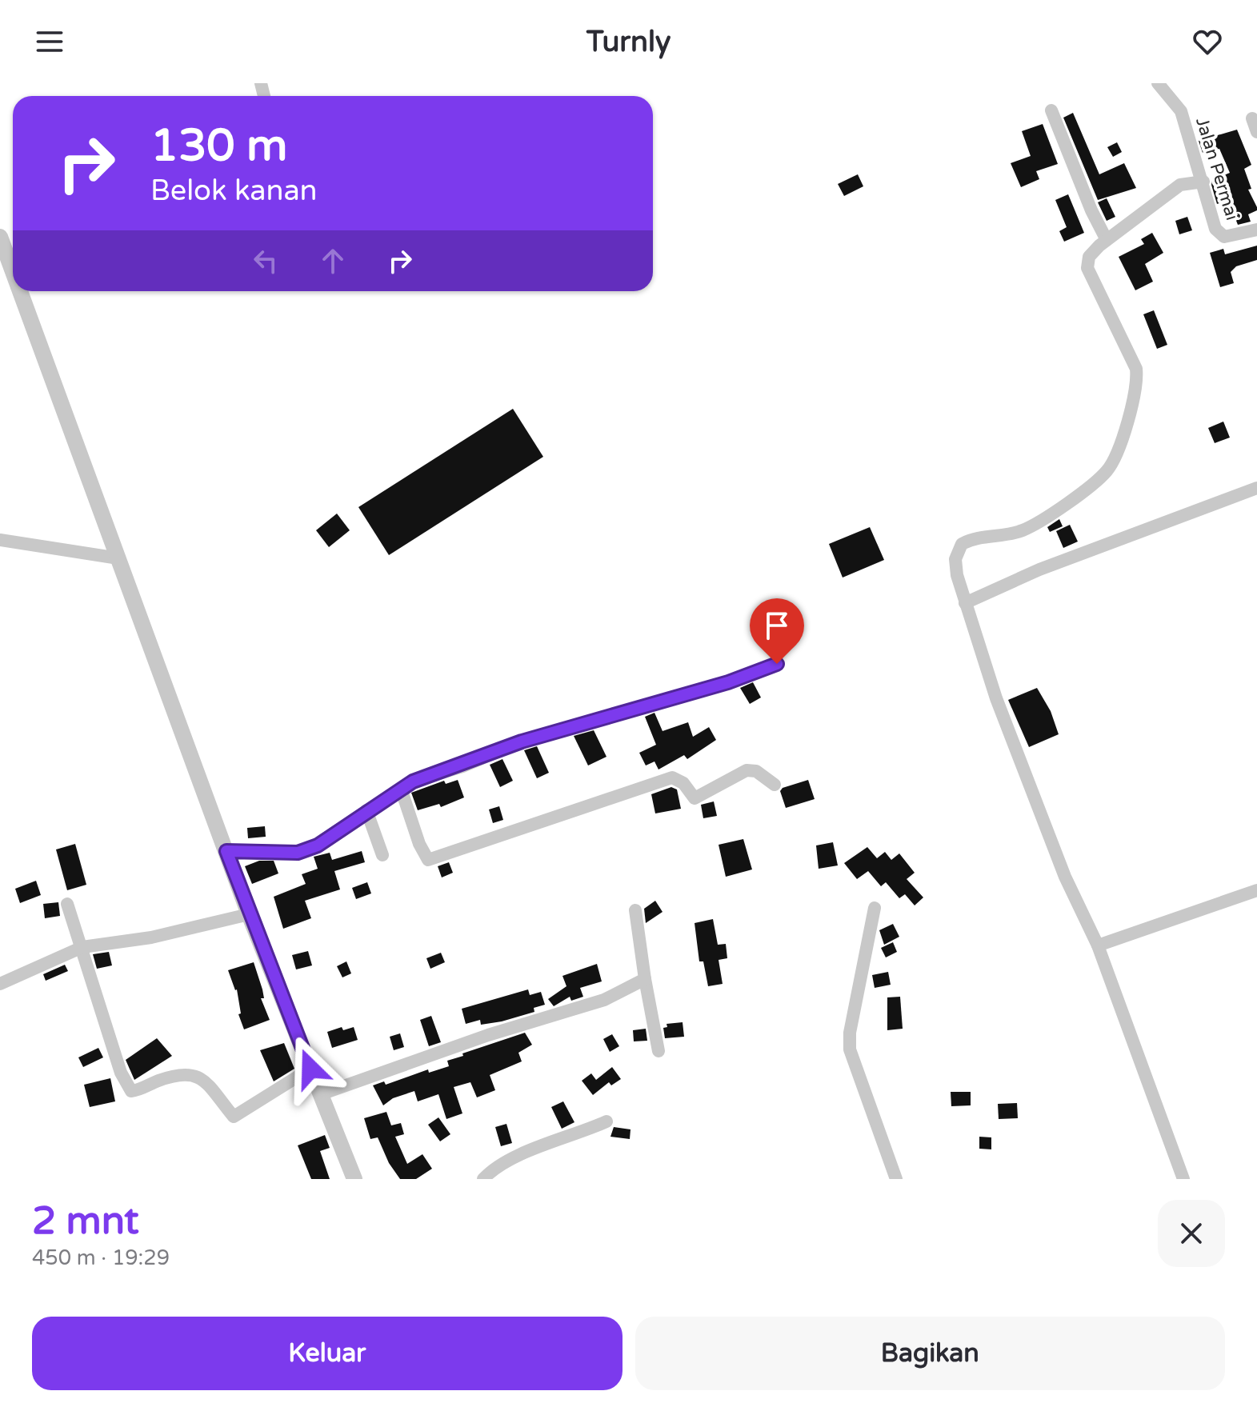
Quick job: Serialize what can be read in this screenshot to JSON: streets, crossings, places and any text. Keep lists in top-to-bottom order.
{
  "streets": {
    "street": ["Jalan Permai"]
  },
  "page": {
    "header": "Turnly",
    "turn": ["130 m", "Belok kanan"],
    "heading": ["2 mnt", "450 m · 19:29"],
    "buttons": ["Keluar", "Bagikan"]
  }
}
